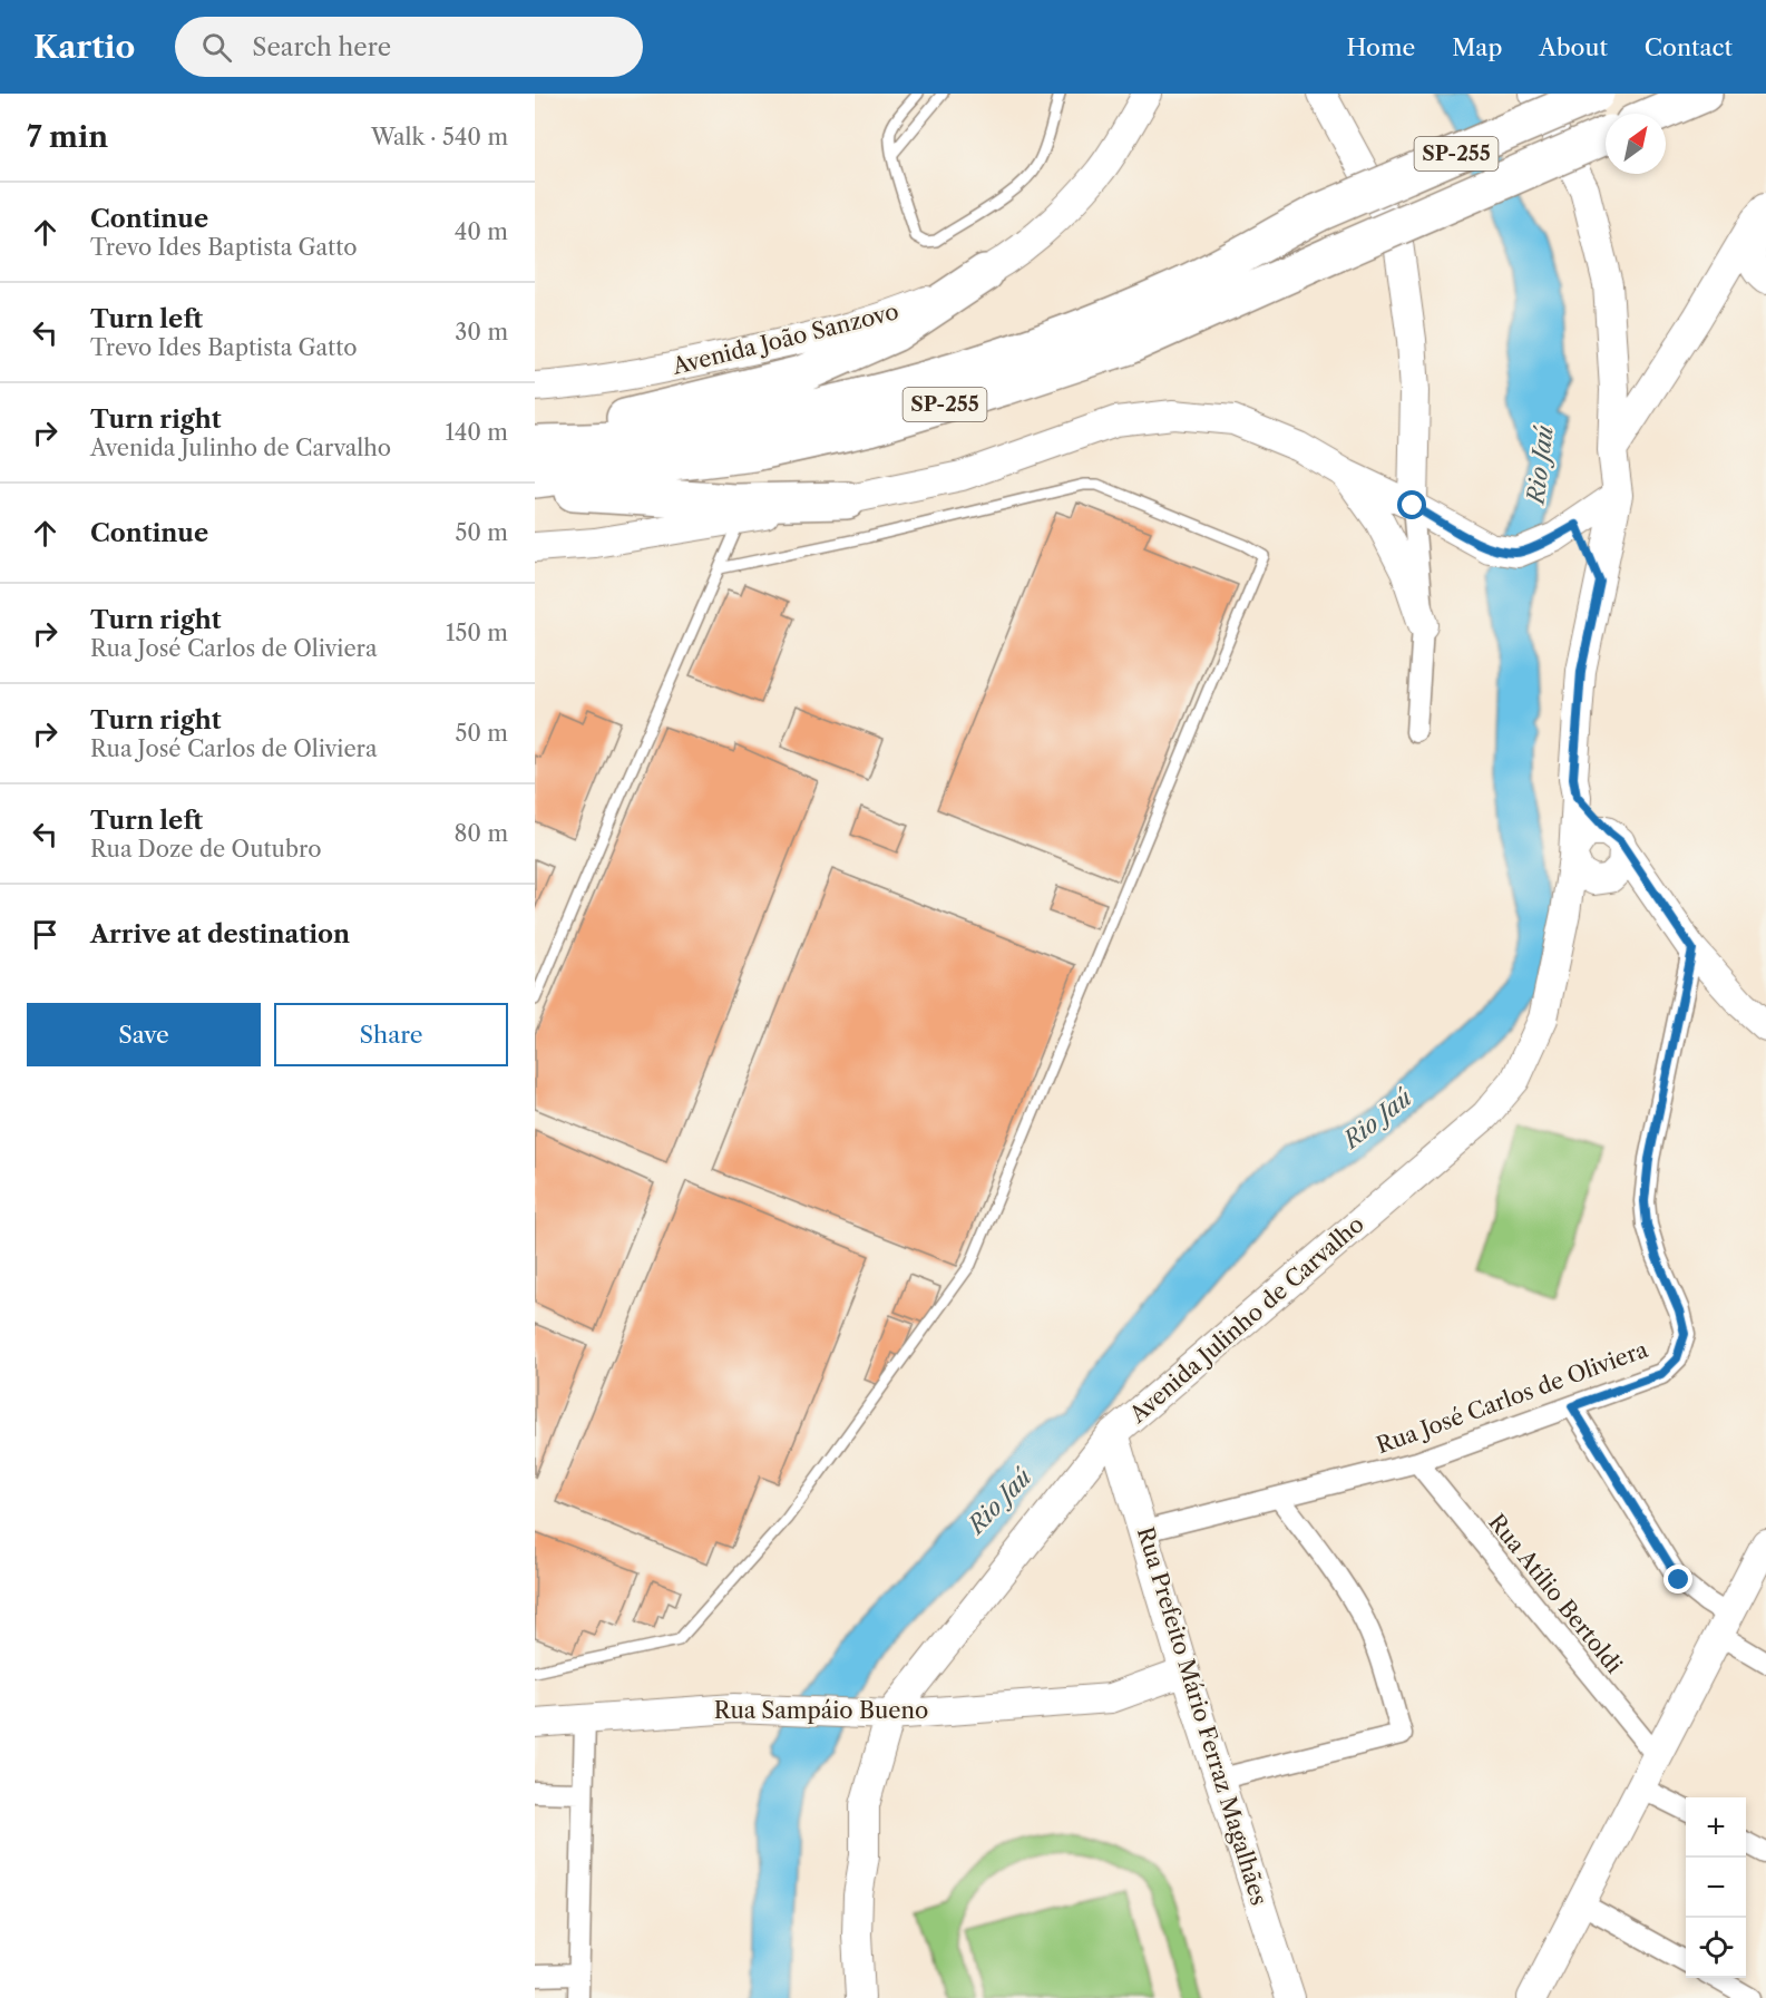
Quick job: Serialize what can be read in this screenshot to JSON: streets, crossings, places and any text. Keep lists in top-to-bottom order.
{
  "streets": {
    "highway": ["SP-255"],
    "main road": [
      "Avenida João Sanzovo",
      "Avenida Julinho de Carvalho",
      "Rua Sampáio Bueno",
      "Rua Prefeito Mário Ferraz Magalhães"
    ],
    "street": ["Rua José Carlos de Oliviera", "Rua Atílio Bertoldi"]
  },
  "crossings": [
    ["Avenida Julinho de Carvalho", "Rua Sampáio Bueno"],
    ["Avenida Julinho de Carvalho", "Rua Prefeito Mário Ferraz Magalhães"],
    ["Rua José Carlos de Oliviera", "Rua Atílio Bertoldi"],
    ["Rua José Carlos de Oliviera", "Rua Prefeito Mário Ferraz Magalhães"],
    ["Rua Sampáio Bueno", "Rua Prefeito Mário Ferraz Magalhães"]
  ],
  "water": ["Rio Jaú"],
  "north": "top right",
  "page": {
    "header": "Kartio",
    "search": "Search here",
    "nav": [
      "Home",
      "Map",
      "About",
      "Contact"
    ],
    "heading": ["7 min", "Walk · 540 m"],
    "list": [
      ["Continue", "Trevo Ides Baptista Gatto", "40 m"],
      ["Turn left", "Trevo Ides Baptista Gatto", "30 m"],
      ["Turn right", "Avenida Julinho de Carvalho", "140 m"],
      ["Continue", "50 m"],
      ["Turn right", "Rua José Carlos de Oliviera", "150 m"],
      ["Turn right", "Rua José Carlos de Oliviera", "50 m"],
      ["Turn left", "Rua Doze de Outubro", "80 m"],
      "Arrive at destination"
    ],
    "buttons": ["Save", "Share"],
    "map_buttons": ["+", "−"]
  }
}
